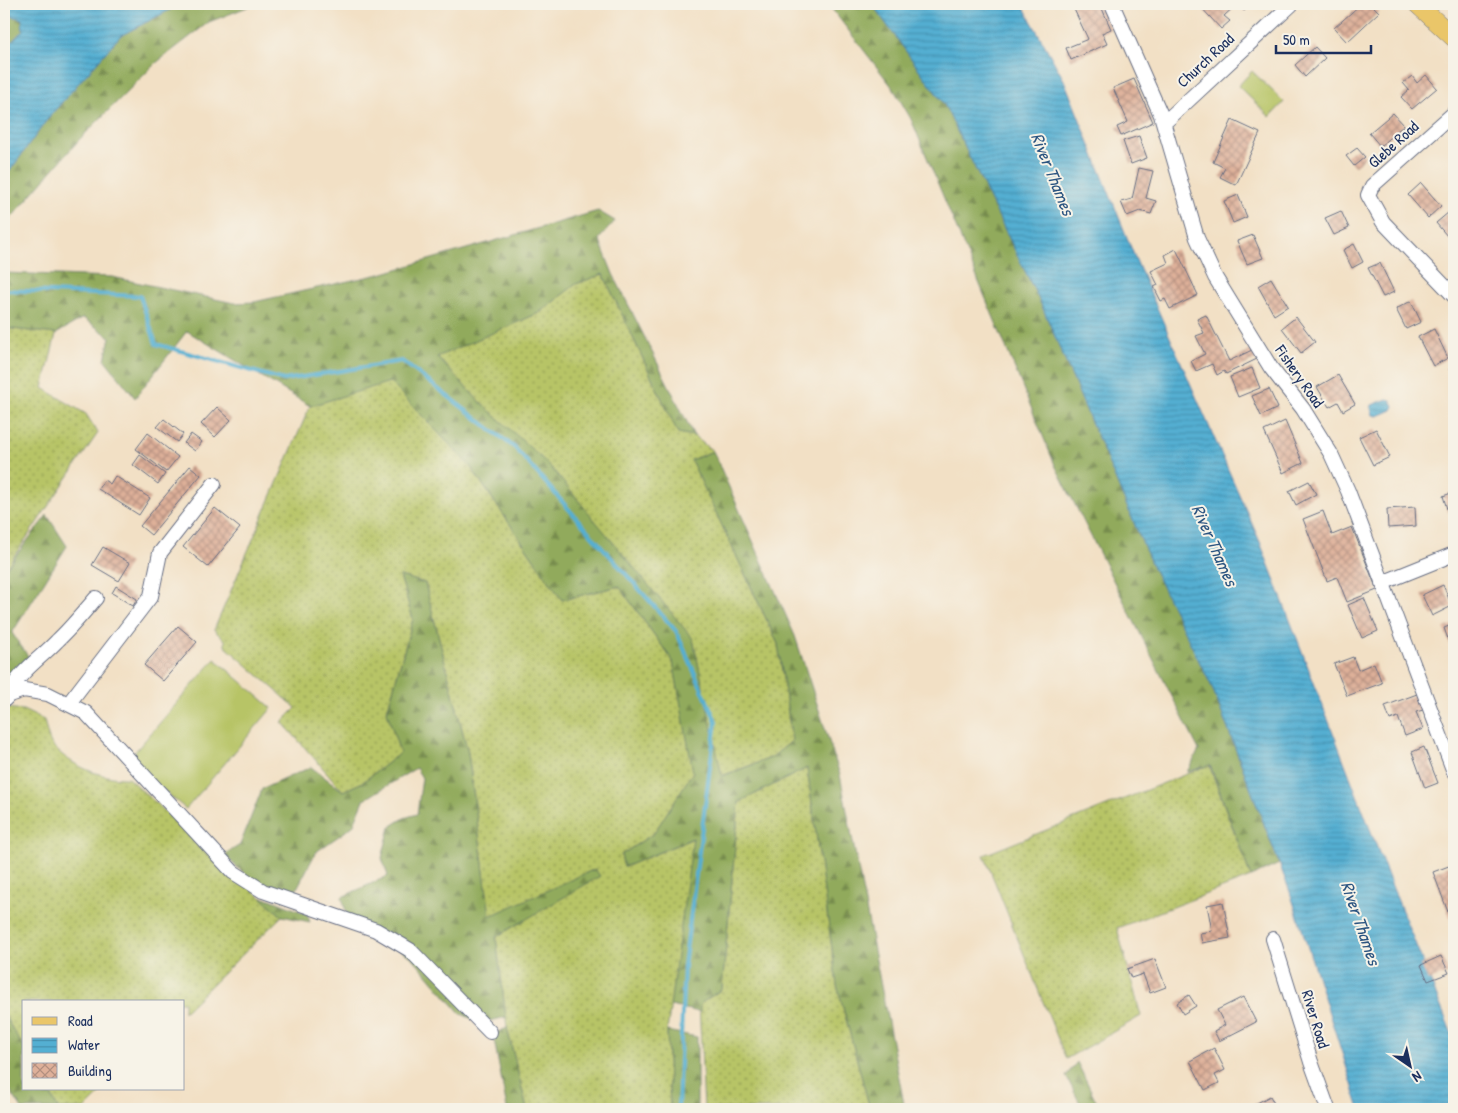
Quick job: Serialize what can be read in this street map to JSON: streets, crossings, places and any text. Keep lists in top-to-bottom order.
{
  "streets": {
    "street": [
      "Church Road",
      "Glebe Road",
      "Fishery Road",
      "River Road"
    ]
  },
  "crossings": [
    ["Church Road", "Fishery Road"]
  ],
  "water": ["River Thames"],
  "legend": ["Road", "Water", "Building"],
  "scale_bar": "50 m",
  "north": "bottom right"
}
